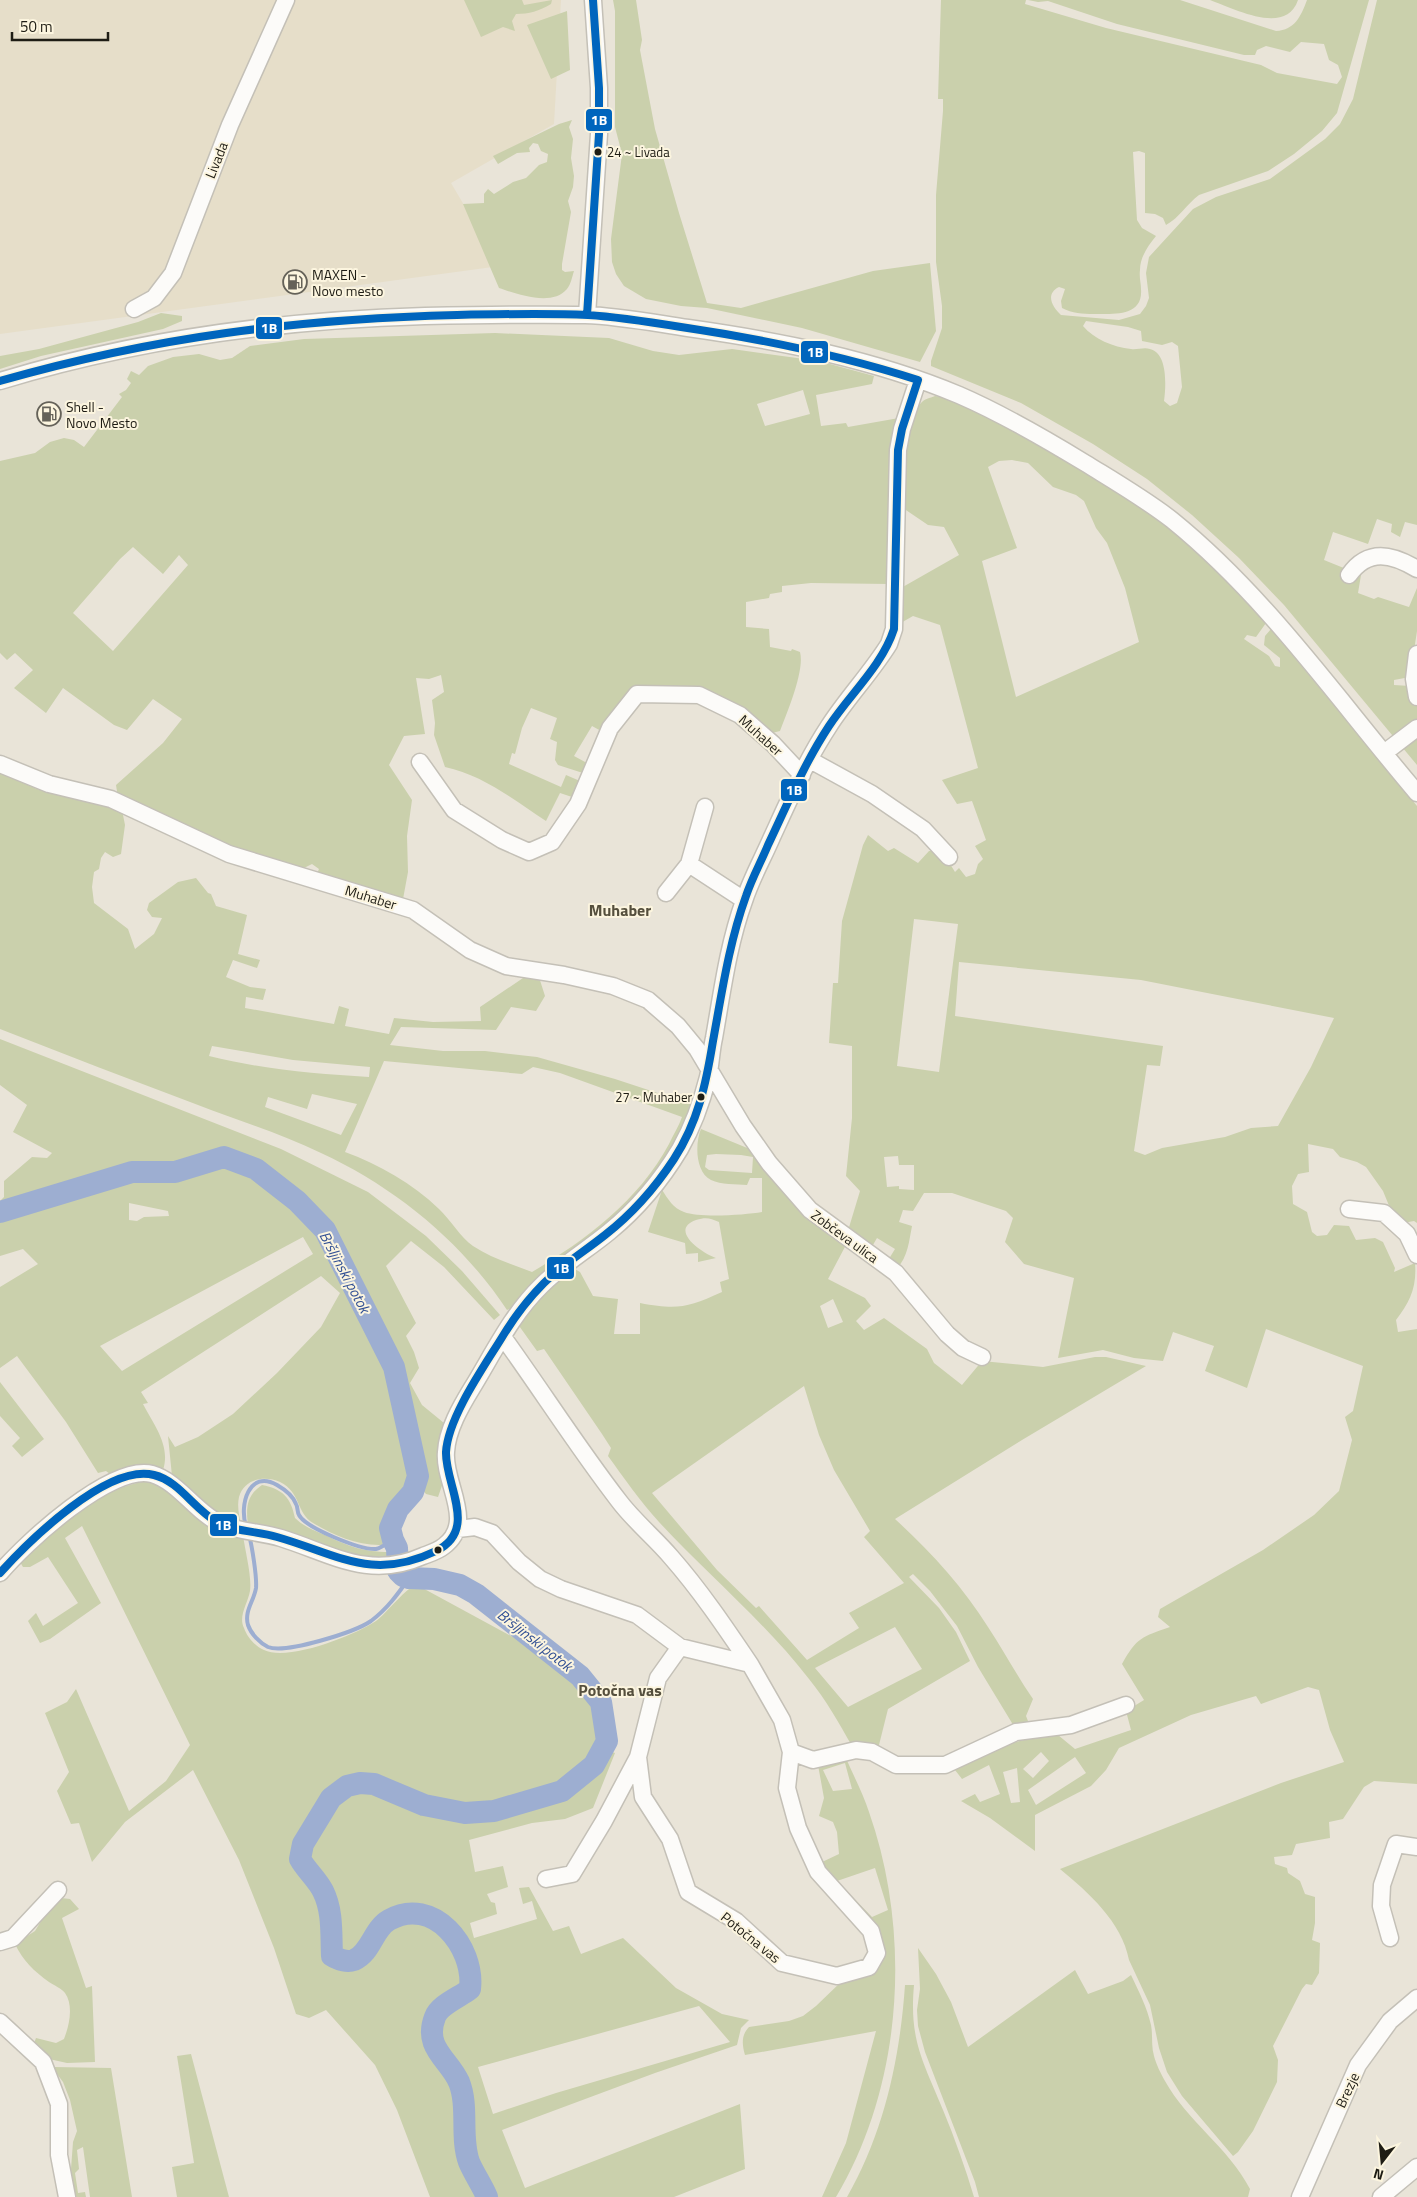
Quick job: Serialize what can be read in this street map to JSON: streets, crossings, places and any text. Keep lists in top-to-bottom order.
{
  "streets": {
    "street": [
      "Livada",
      "Muhaber",
      "Zobčeva ulica",
      "Potočna vas",
      "Brezje"
    ]
  },
  "crossings": [
    ["Muhaber", "Zobčeva ulica"]
  ],
  "districts": ["Muhaber", "Potočna vas"],
  "water": ["Bršljinski potok"],
  "places": {
    "other": ["24 ~ Livada", "27 ~ Muhaber"],
    "fuel station": ["MAXEN - Novo mesto", "Shell - Novo Mesto"]
  },
  "lines": ["transit line 1B"],
  "scale_bar": "50 m",
  "north": "bottom"
}
